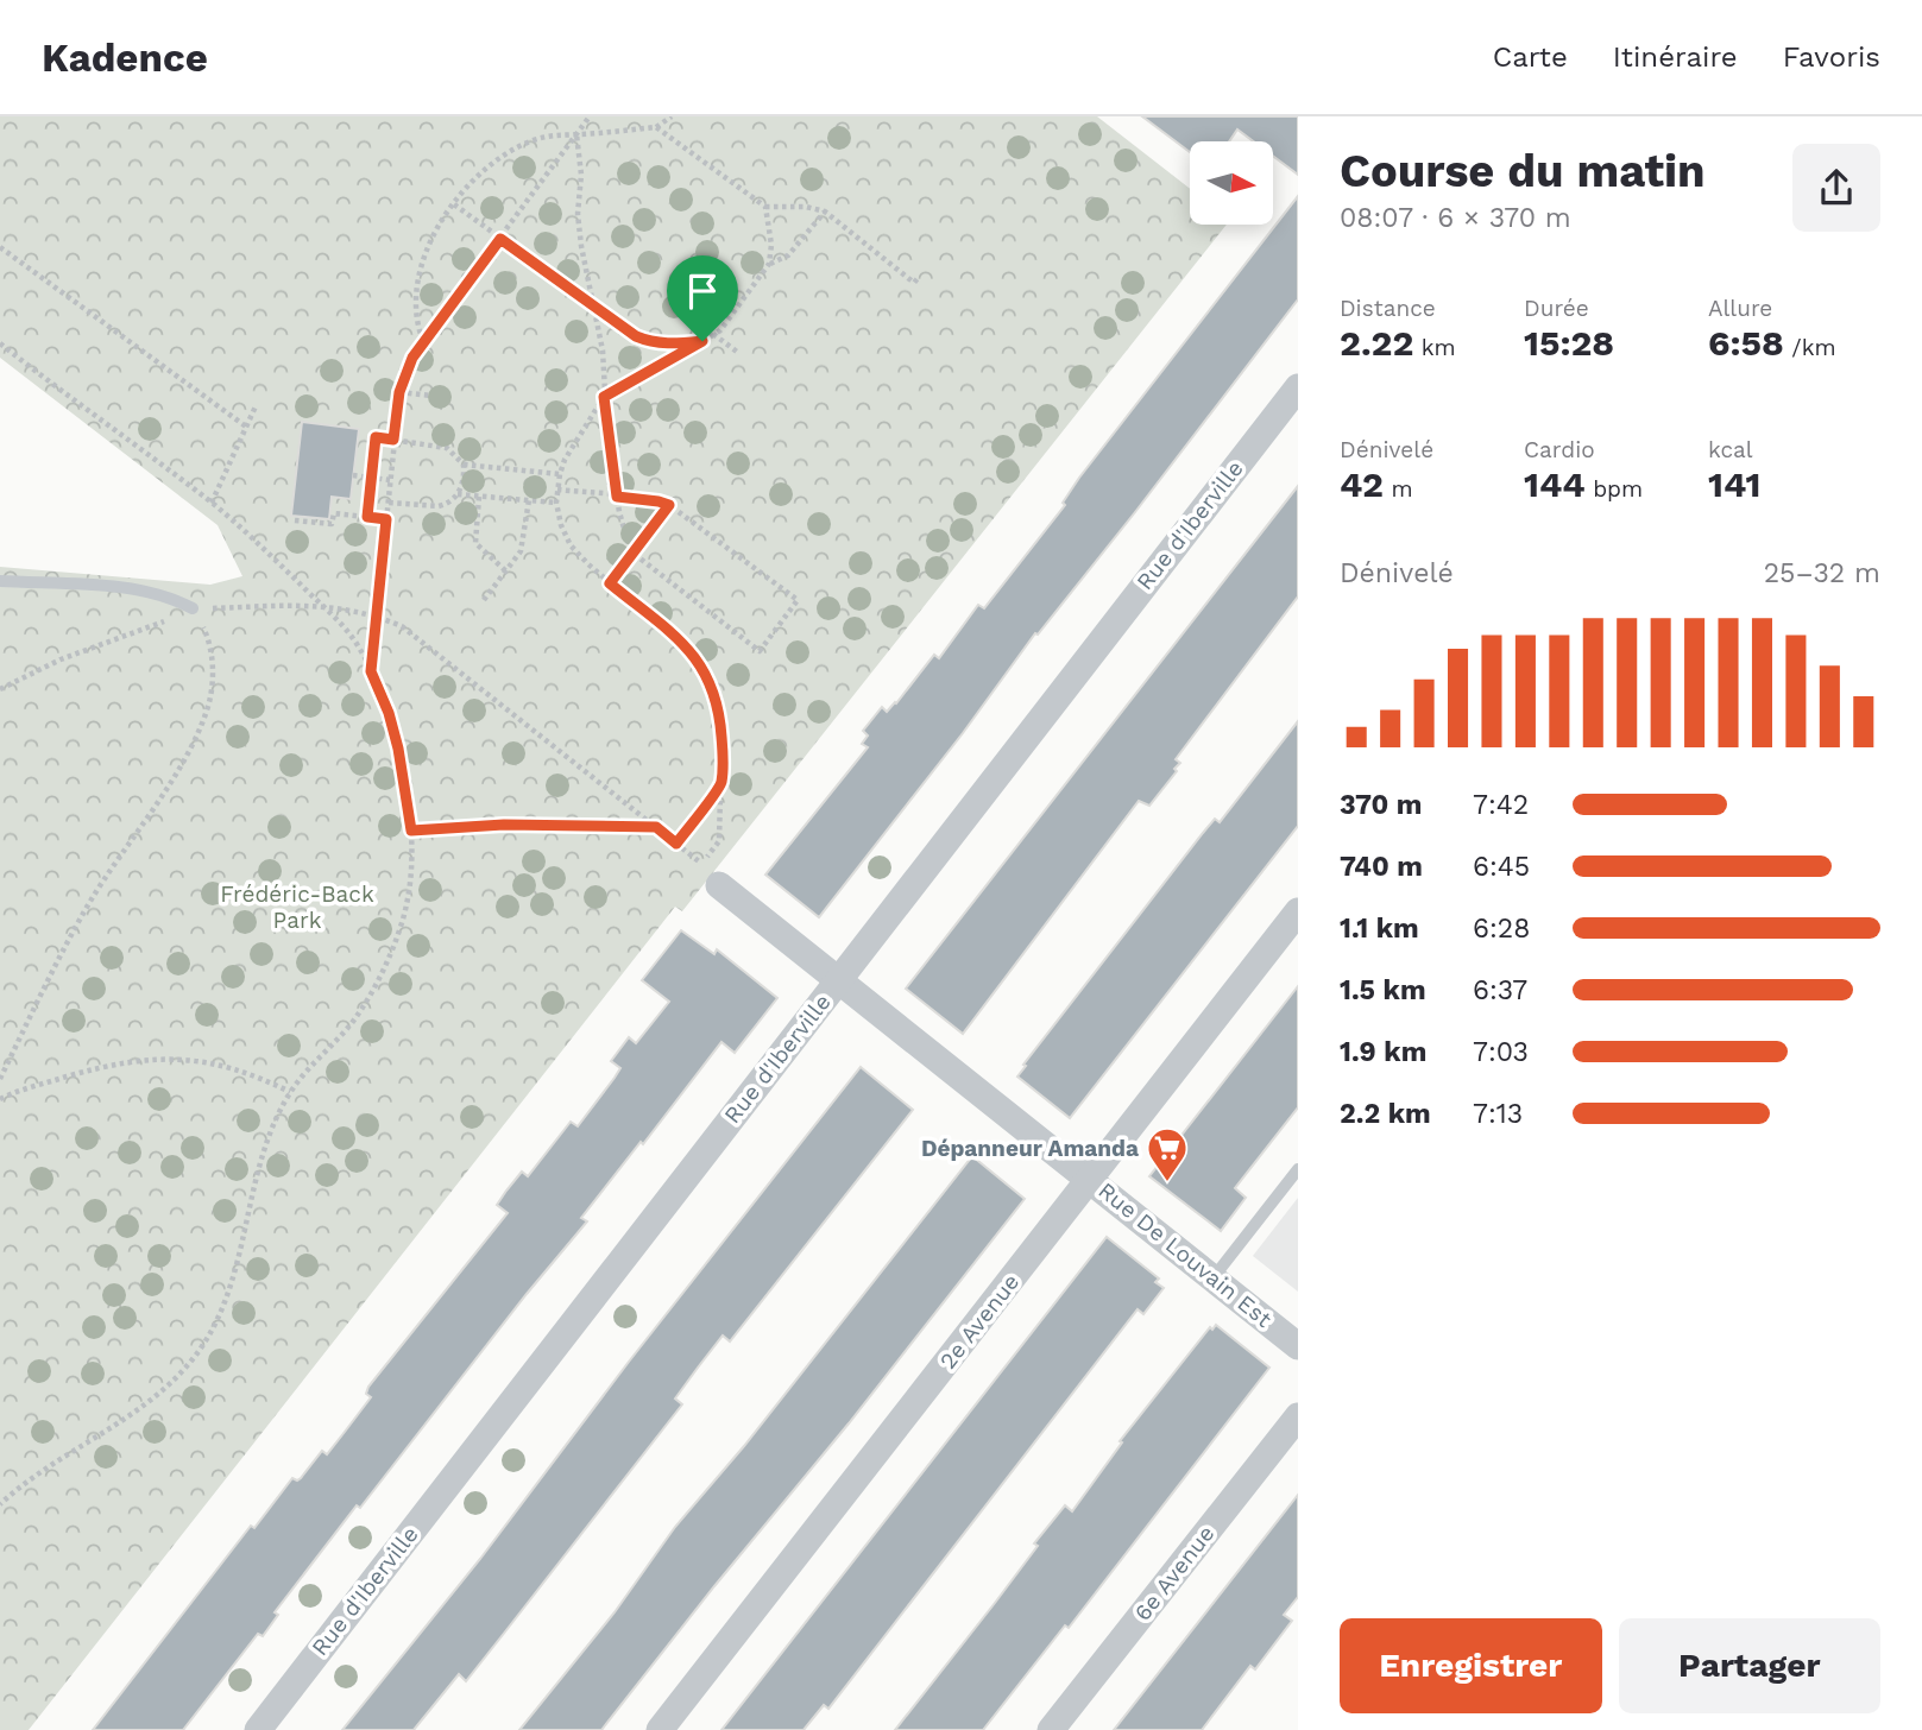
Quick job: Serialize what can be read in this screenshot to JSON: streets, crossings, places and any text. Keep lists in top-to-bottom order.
{
  "streets": {
    "street": [
      "Rue d'Iberville",
      "Rue De Louvain Est",
      "2e Avenue",
      "6e Avenue"
    ]
  },
  "crossings": [
    ["Rue d'Iberville", "Rue De Louvain Est"],
    ["Rue De Louvain Est", "2e Avenue"]
  ],
  "parks": ["Frédéric-Back Park"],
  "places": {
    "supermarket": ["Dépanneur Amanda"]
  },
  "north": "right",
  "page": {
    "header": "Kadence",
    "nav": ["Carte", "Itinéraire", "Favoris"],
    "heading": ["Course du matin", "08:07 · 6 × 370 m"],
    "stats": [
      ["Distance", "2.22 km"],
      ["Durée", "15:28"],
      ["Allure", "6:58 /km"],
      ["Dénivelé", "42 m"],
      ["Cardio", "144 bpm"],
      ["kcal", "141"]
    ],
    "chart": ["Dénivelé", "25–32 m"],
    "list": [
      {
        "name": "370 m",
        "note": "7:42"
      },
      {
        "name": "740 m",
        "note": "6:45"
      },
      {
        "name": "1.1 km",
        "note": "6:28"
      },
      {
        "name": "1.5 km",
        "note": "6:37"
      },
      {
        "name": "1.9 km",
        "note": "7:03"
      },
      {
        "name": "2.2 km",
        "note": "7:13"
      }
    ],
    "buttons": ["Enregistrer", "Partager"]
  }
}
